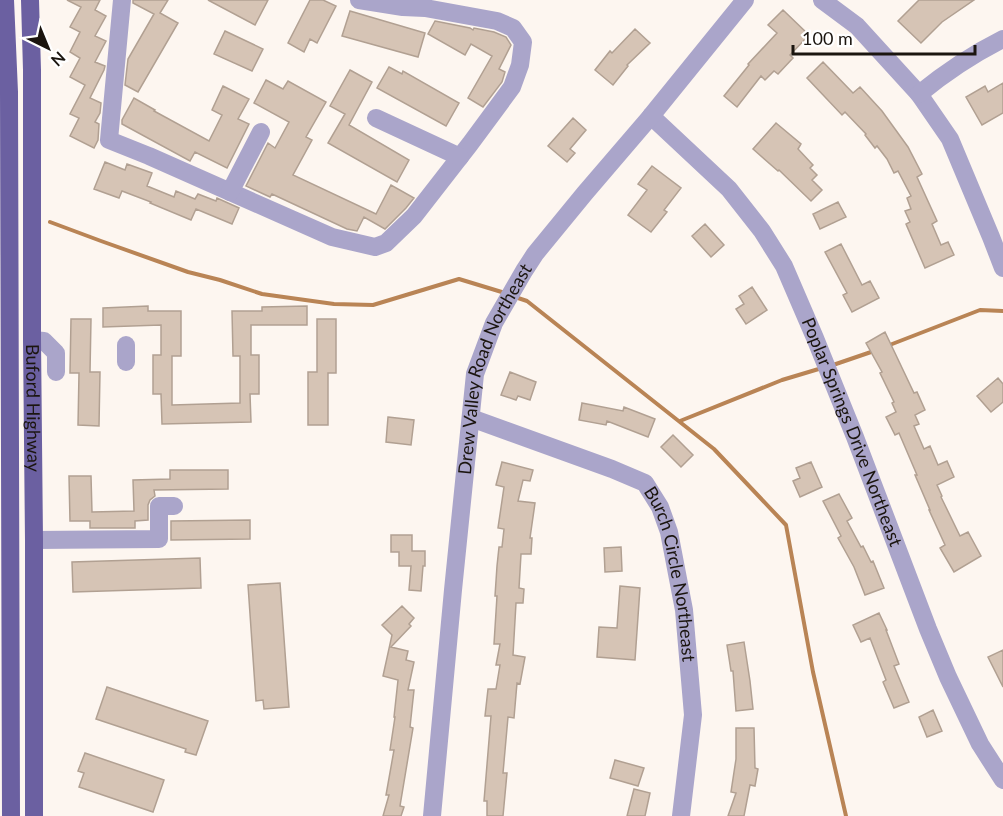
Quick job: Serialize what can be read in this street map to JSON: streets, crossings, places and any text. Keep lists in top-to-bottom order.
{
  "streets": {
    "main road": ["Buford Highway"],
    "street": ["Drew Valley Road Northeast", "Poplar Springs Drive Northeast", "Burch Circle Northeast"]
  },
  "crossings": [
    ["Drew Valley Road Northeast", "Poplar Springs Drive Northeast"],
    ["Drew Valley Road Northeast", "Burch Circle Northeast"]
  ],
  "scale_bar": "100 m",
  "north": "bottom right"
}
